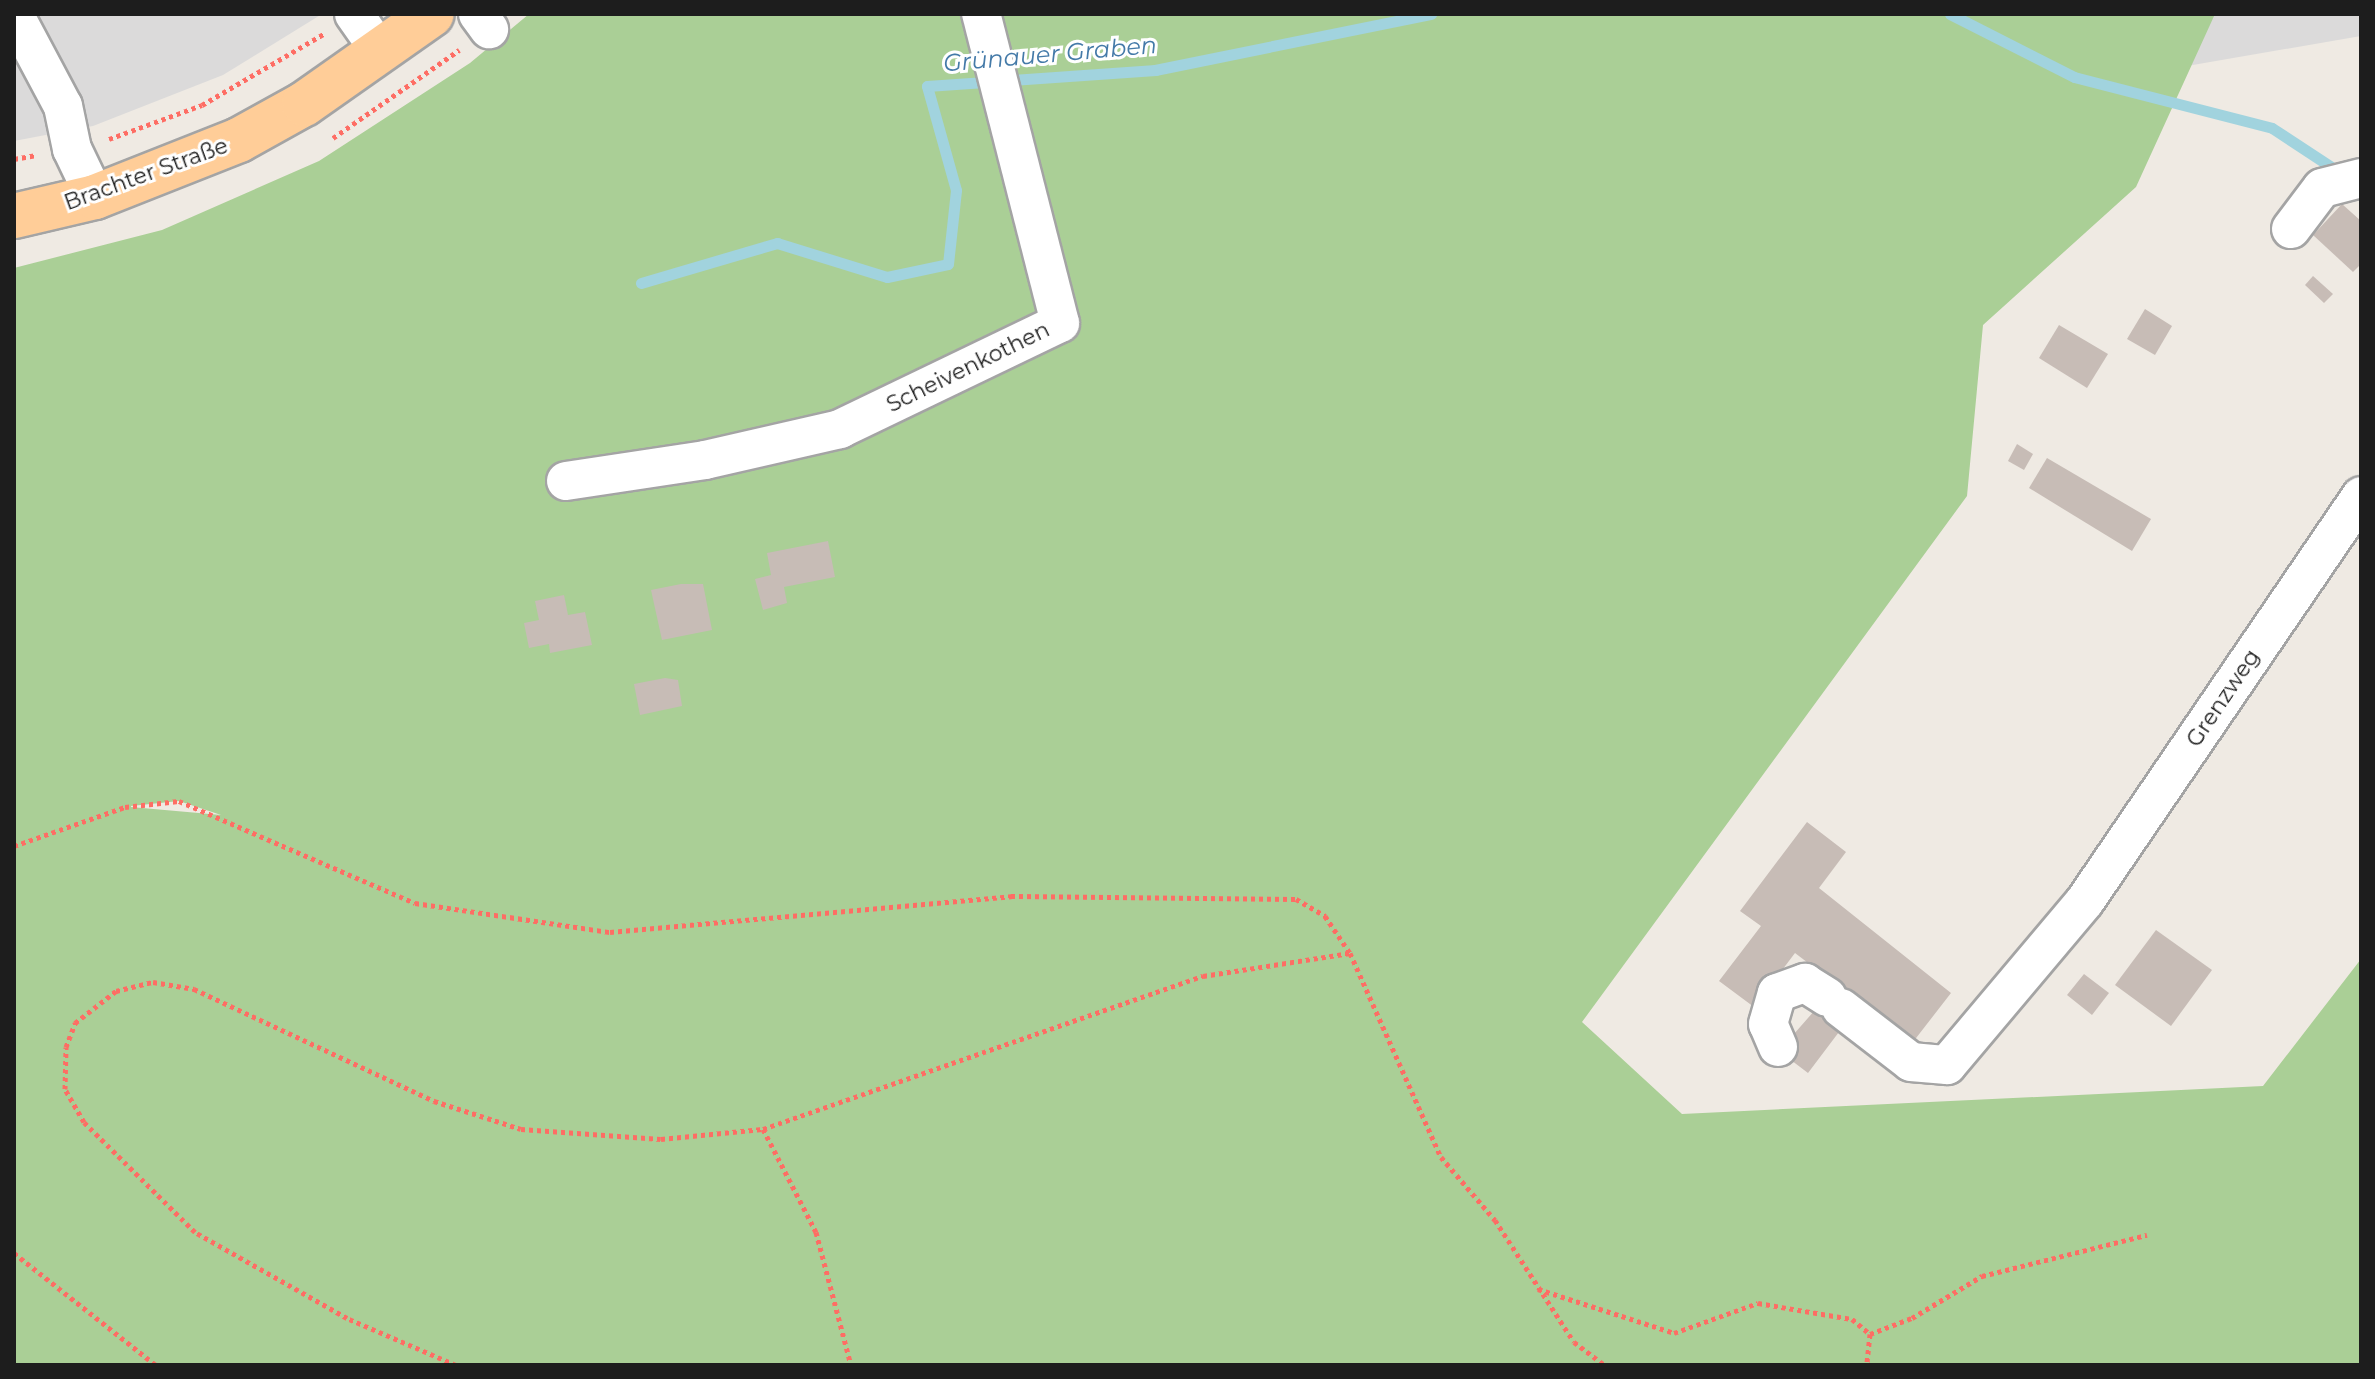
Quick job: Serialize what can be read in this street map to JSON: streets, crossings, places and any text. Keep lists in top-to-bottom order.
{
  "streets": {
    "main road": ["Brachter Straße"],
    "street": ["Scheivenkothen", "Grenzweg"]
  },
  "water": ["Grünauer Graben"]
}
